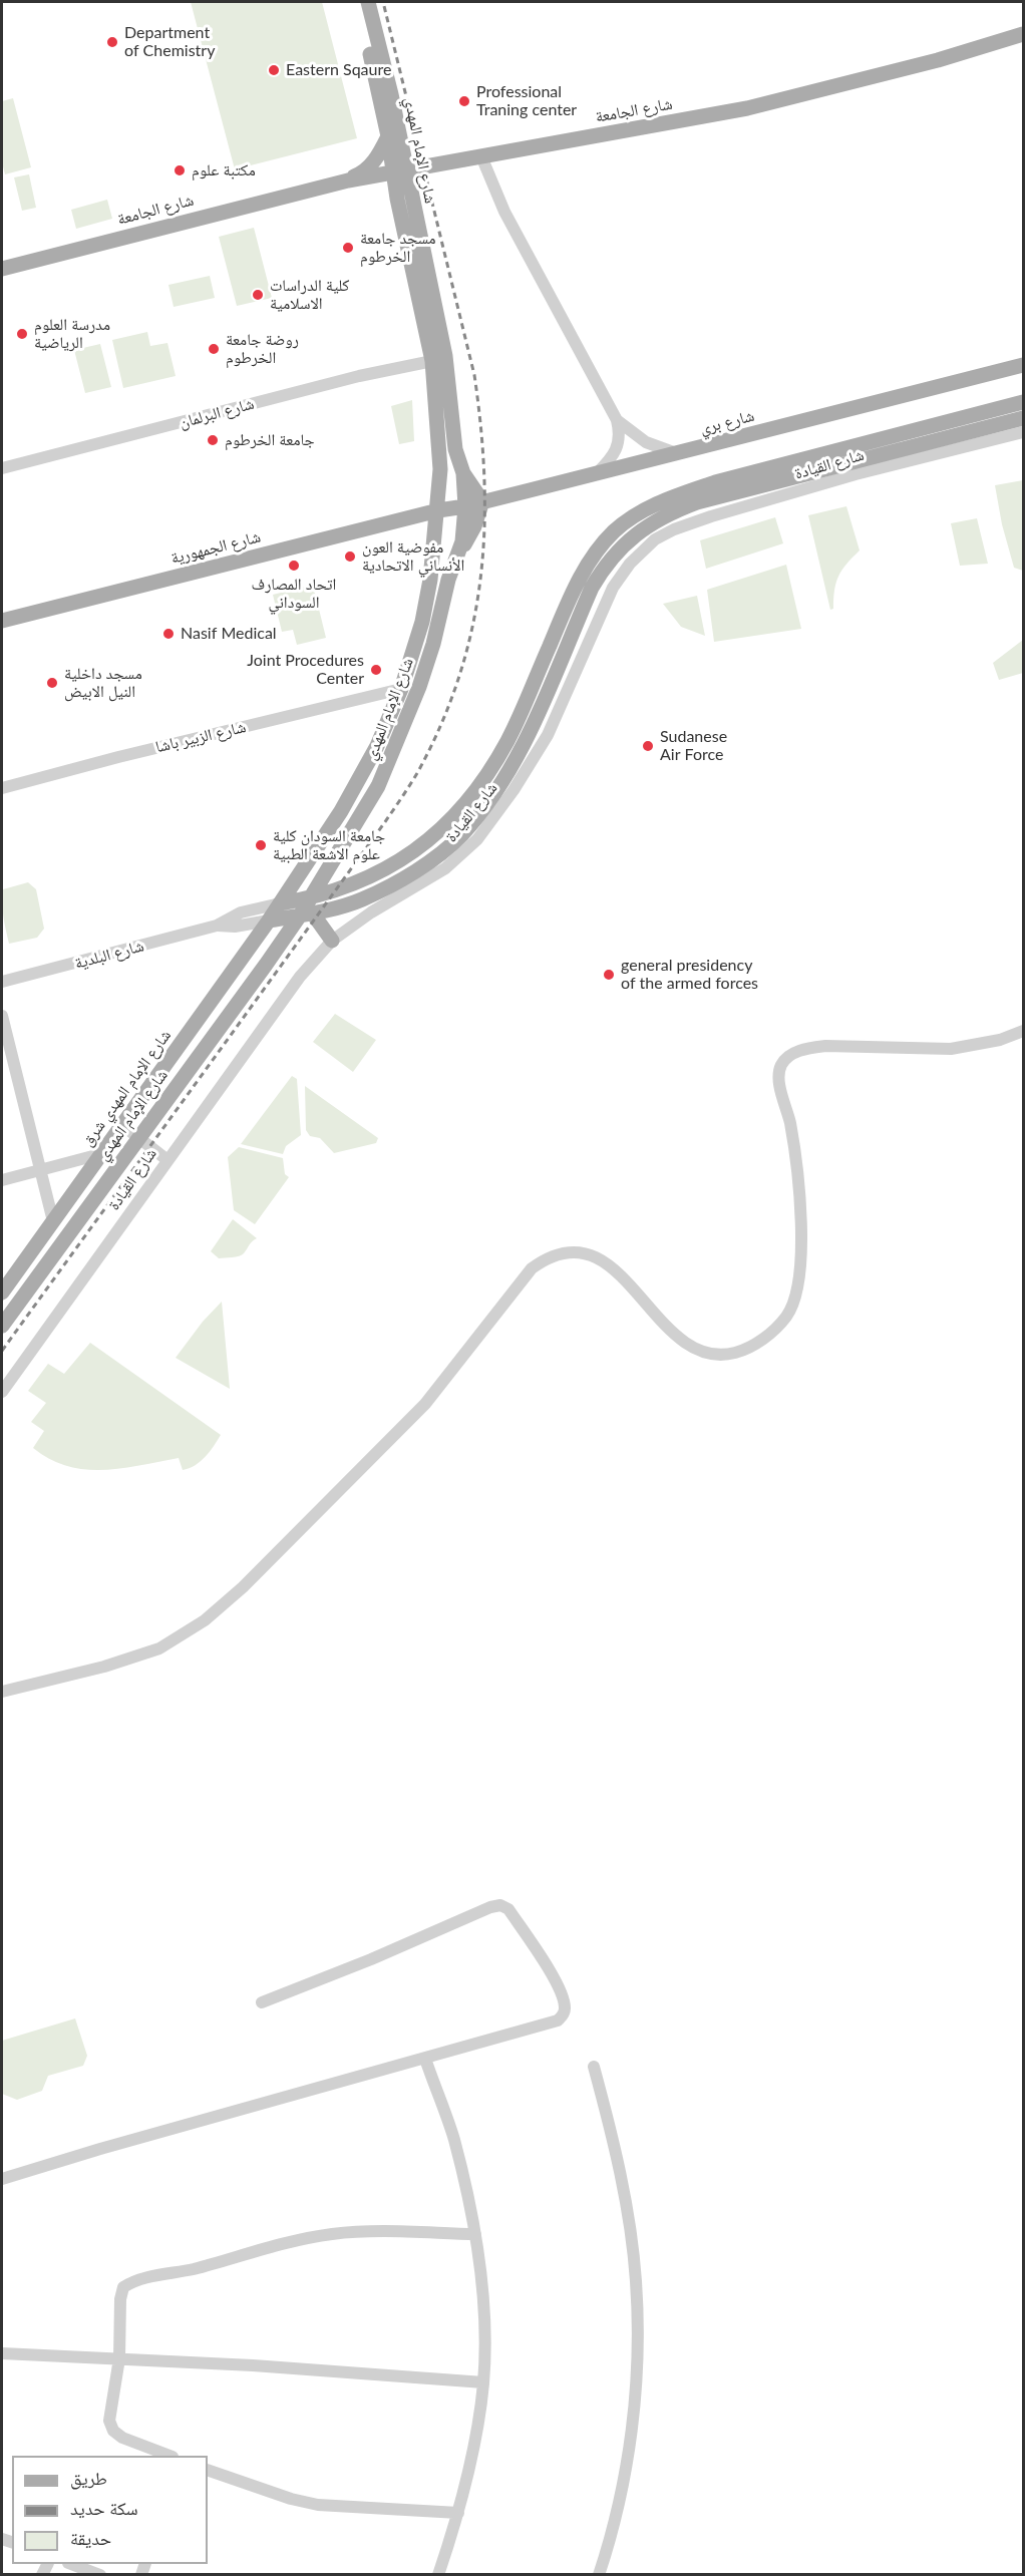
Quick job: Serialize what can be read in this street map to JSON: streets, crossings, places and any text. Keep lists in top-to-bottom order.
{
  "streets": {
    "main road": [
      "شارع الجامعة",
      "شارع الإمام المهدي",
      "شارع بري",
      "شارع القيادة",
      "شارع الجمهورية",
      "شارع الإمام المهدي شرق"
    ],
    "street": ["شارع البرلمان", "شارع الزبير باشا", "شارع البلدية"]
  },
  "crossings": [
    ["شارع الجامعة", "شارع الإمام المهدي"],
    ["شارع الإمام المهدي", "شارع البرلمان"],
    ["شارع الإمام المهدي", "شارع بري"],
    ["شارع الإمام المهدي", "شارع القيادة"],
    ["شارع الإمام المهدي", "شارع الجمهورية"],
    ["شارع الإمام المهدي", "شارع الزبير باشا"],
    ["شارع الإمام المهدي", "شارع الإمام المهدي شرق"],
    ["شارع بري", "شارع الجمهورية"],
    ["شارع القيادة", "شارع الإمام المهدي شرق"]
  ],
  "places": [
    "Department of Chemistry",
    "Eastern Sqaure",
    "Professional Traning center",
    "مكتبة علوم",
    "مسجد جامعة الخرطوم",
    "كلية الدراسات الاسلامية",
    "مدرسة العلوم الرياضية",
    "روضة جامعة الخرطوم",
    "جامعة الخرطوم",
    "مفوضية العون الأنساني الاتحادية",
    "اتحاد المصارف السوداني",
    "Nasif Medical",
    "Joint Procedures Center",
    "مسجد داخلية النيل الابيض",
    "Sudanese Air Force",
    "جامعة السودان كلية علوم الاشعة الطبية",
    "general presidency of the armed forces"
  ],
  "legend": ["طريق", "سكة حديد", "حديقة"]
}
